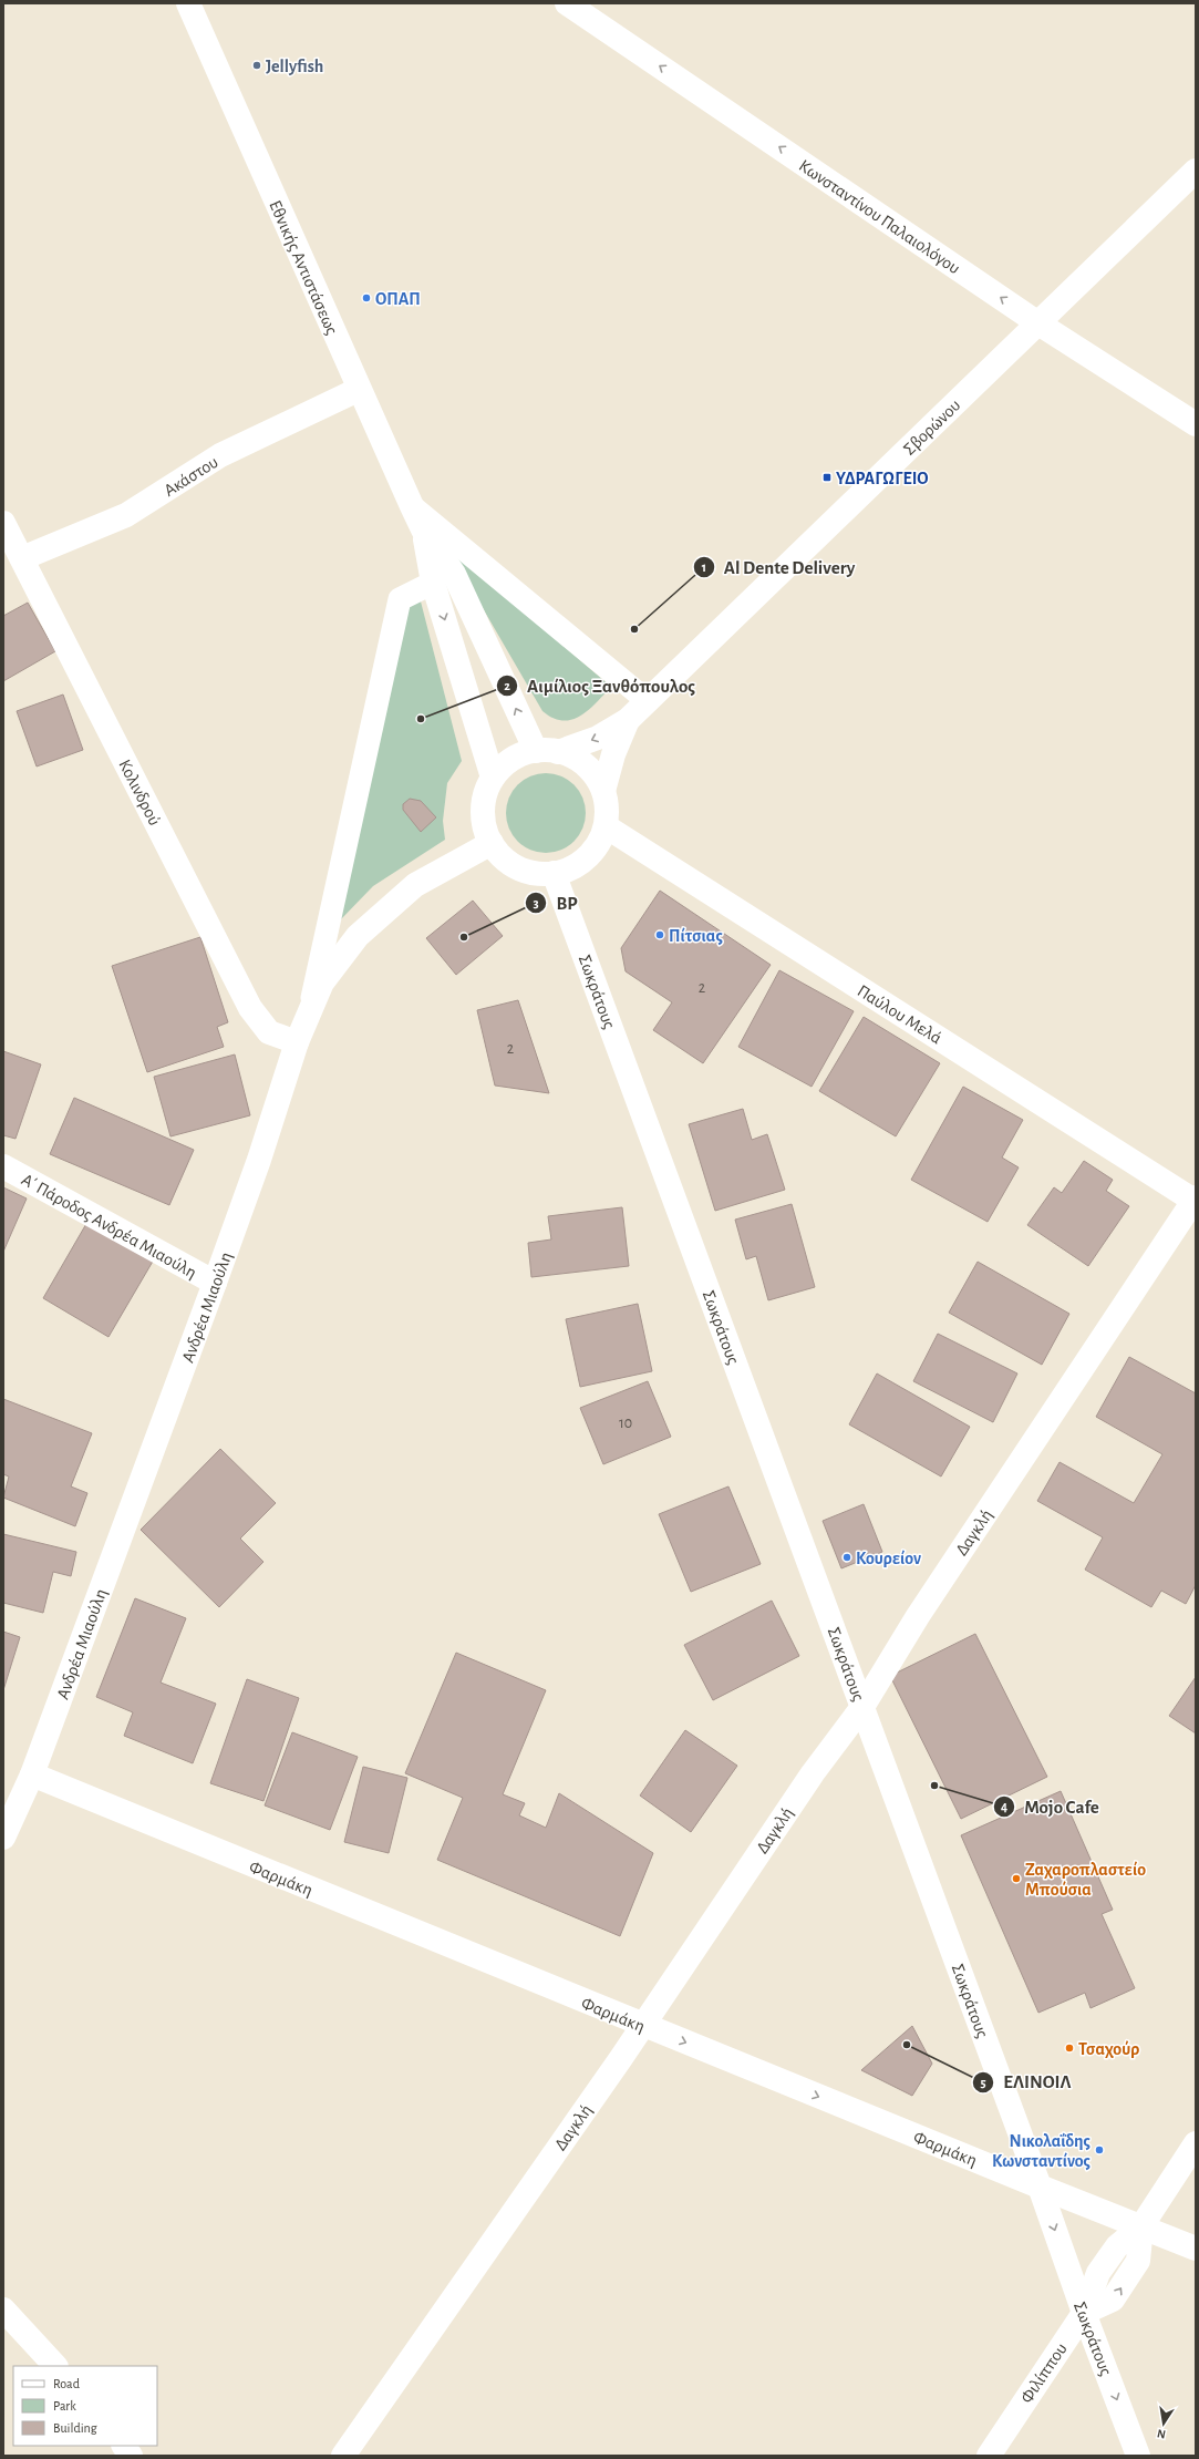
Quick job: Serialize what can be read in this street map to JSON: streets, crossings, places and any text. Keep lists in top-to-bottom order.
{
  "streets": {
    "street": [
      "Κωνσταντίνου Παλαιολόγου",
      "Εθνικής Αντιστάσεως",
      "Σβορώνου",
      "Ακάστου",
      "Κολινδρού",
      "Σωκράτους",
      "Παύλου Μελά",
      "Α΄ Πάροδος Ανδρέα Μιαούλη",
      "Ανδρέα Μιαούλη",
      "Δαγκλή",
      "Φαρμάκη",
      "Φιλίππου"
    ]
  },
  "crossings": [
    ["Κωνσταντίνου Παλαιολόγου", "Σβορώνου"],
    ["Εθνικής Αντιστάσεως", "Ακάστου"],
    ["Ακάστου", "Κολινδρού"],
    ["Κολινδρού", "Ανδρέα Μιαούλη"],
    ["Σωκράτους", "Παύλου Μελά"],
    ["Σωκράτους", "Ανδρέα Μιαούλη"],
    ["Σωκράτους", "Δαγκλή"],
    ["Σωκράτους", "Φαρμάκη"],
    ["Σωκράτους", "Φιλίππου"],
    ["Παύλου Μελά", "Ανδρέα Μιαούλη"],
    ["Παύλου Μελά", "Δαγκλή"],
    ["Α΄ Πάροδος Ανδρέα Μιαούλη", "Ανδρέα Μιαούλη"],
    ["Ανδρέα Μιαούλη", "Φαρμάκη"],
    ["Δαγκλή", "Φαρμάκη"]
  ],
  "one_way": ["Κωνσταντίνου Παλαιολόγου"],
  "places": {
    "other": [
      "Jellyfish",
      "ΟΠΑΠ",
      "Al Dente Delivery",
      "Αιμίλιος Ξανθόπουλος",
      "Πίτσιας",
      "BP",
      "Κουρείον",
      "Mojo Cafe",
      "Ζαχαροπλαστείο Μπούσια",
      "ΕΛΙΝΟΙΛ",
      "Τσαχούρ",
      "Νικολαΐδης Κωνσταντίνος"
    ],
    "transit": ["ΥΔΡΑΓΩΓΕΙΟ"]
  },
  "house_numbers": ["2", "2", "10"],
  "legend": ["Road", "Park", "Building"],
  "north": "bottom"
}
